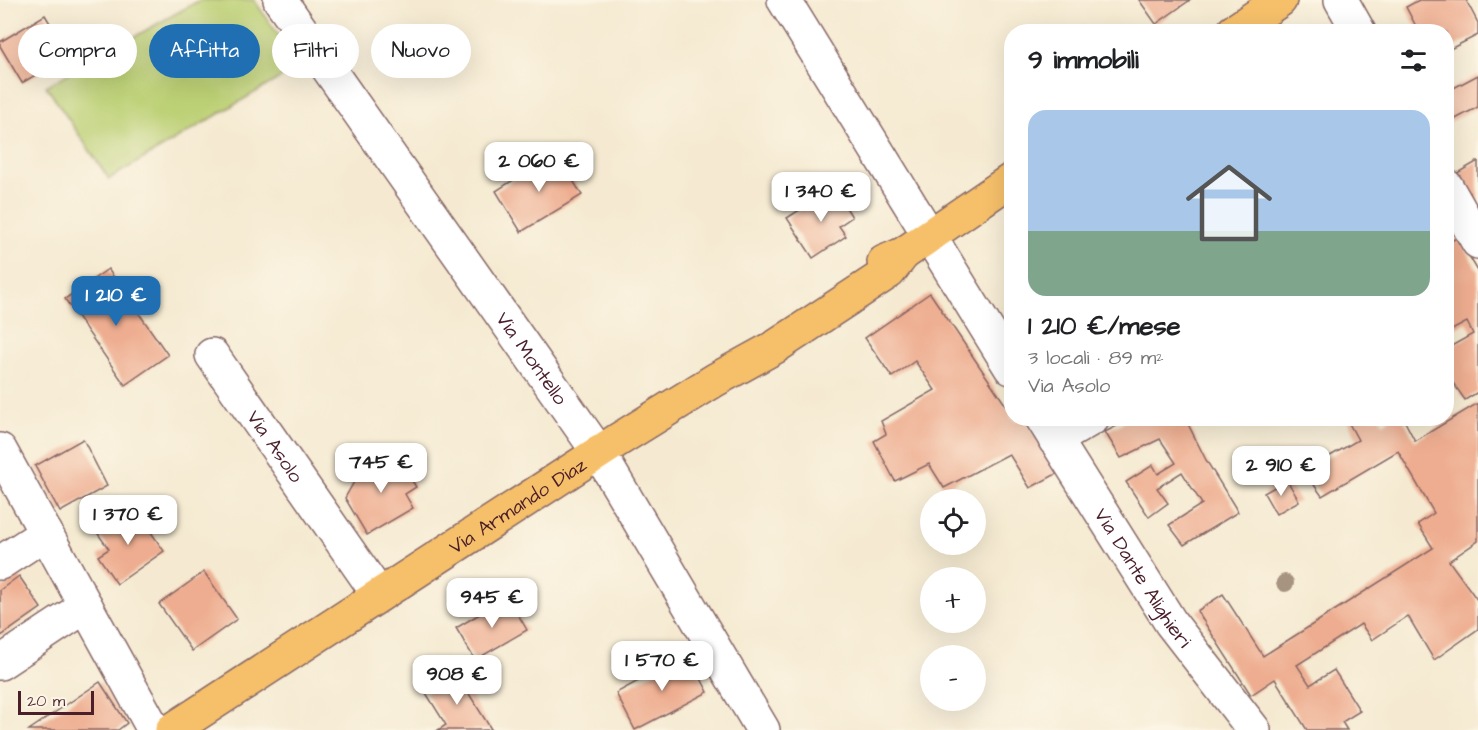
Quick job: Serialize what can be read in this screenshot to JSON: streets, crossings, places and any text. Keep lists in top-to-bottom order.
{
  "streets": {
    "main road": ["Via Armando Diaz"],
    "street": ["Via Montello", "Via Asolo", "Via Dante Alighieri"]
  },
  "crossings": [
    ["Via Montello", "Via Armando Diaz"],
    ["Via Asolo", "Via Armando Diaz"]
  ],
  "scale_bar": "20 m",
  "page": {
    "chip": [
      "Compra",
      "Affitta",
      "Filtri",
      "Nuovo"
    ],
    "heading": "9 immobili",
    "list": [
      {
        "name": "1 210 €/mese",
        "note": "3 locali · 89 m² · Via Asolo"
      }
    ],
    "price": [
      "2 060 €",
      "1 340 €",
      "1 210 €",
      "745 €",
      "2 910 €",
      "1 370 €",
      "945 €",
      "1 570 €",
      "908 €"
    ],
    "map_buttons": ["+", "−"],
    "scale": "20 m"
  }
}
